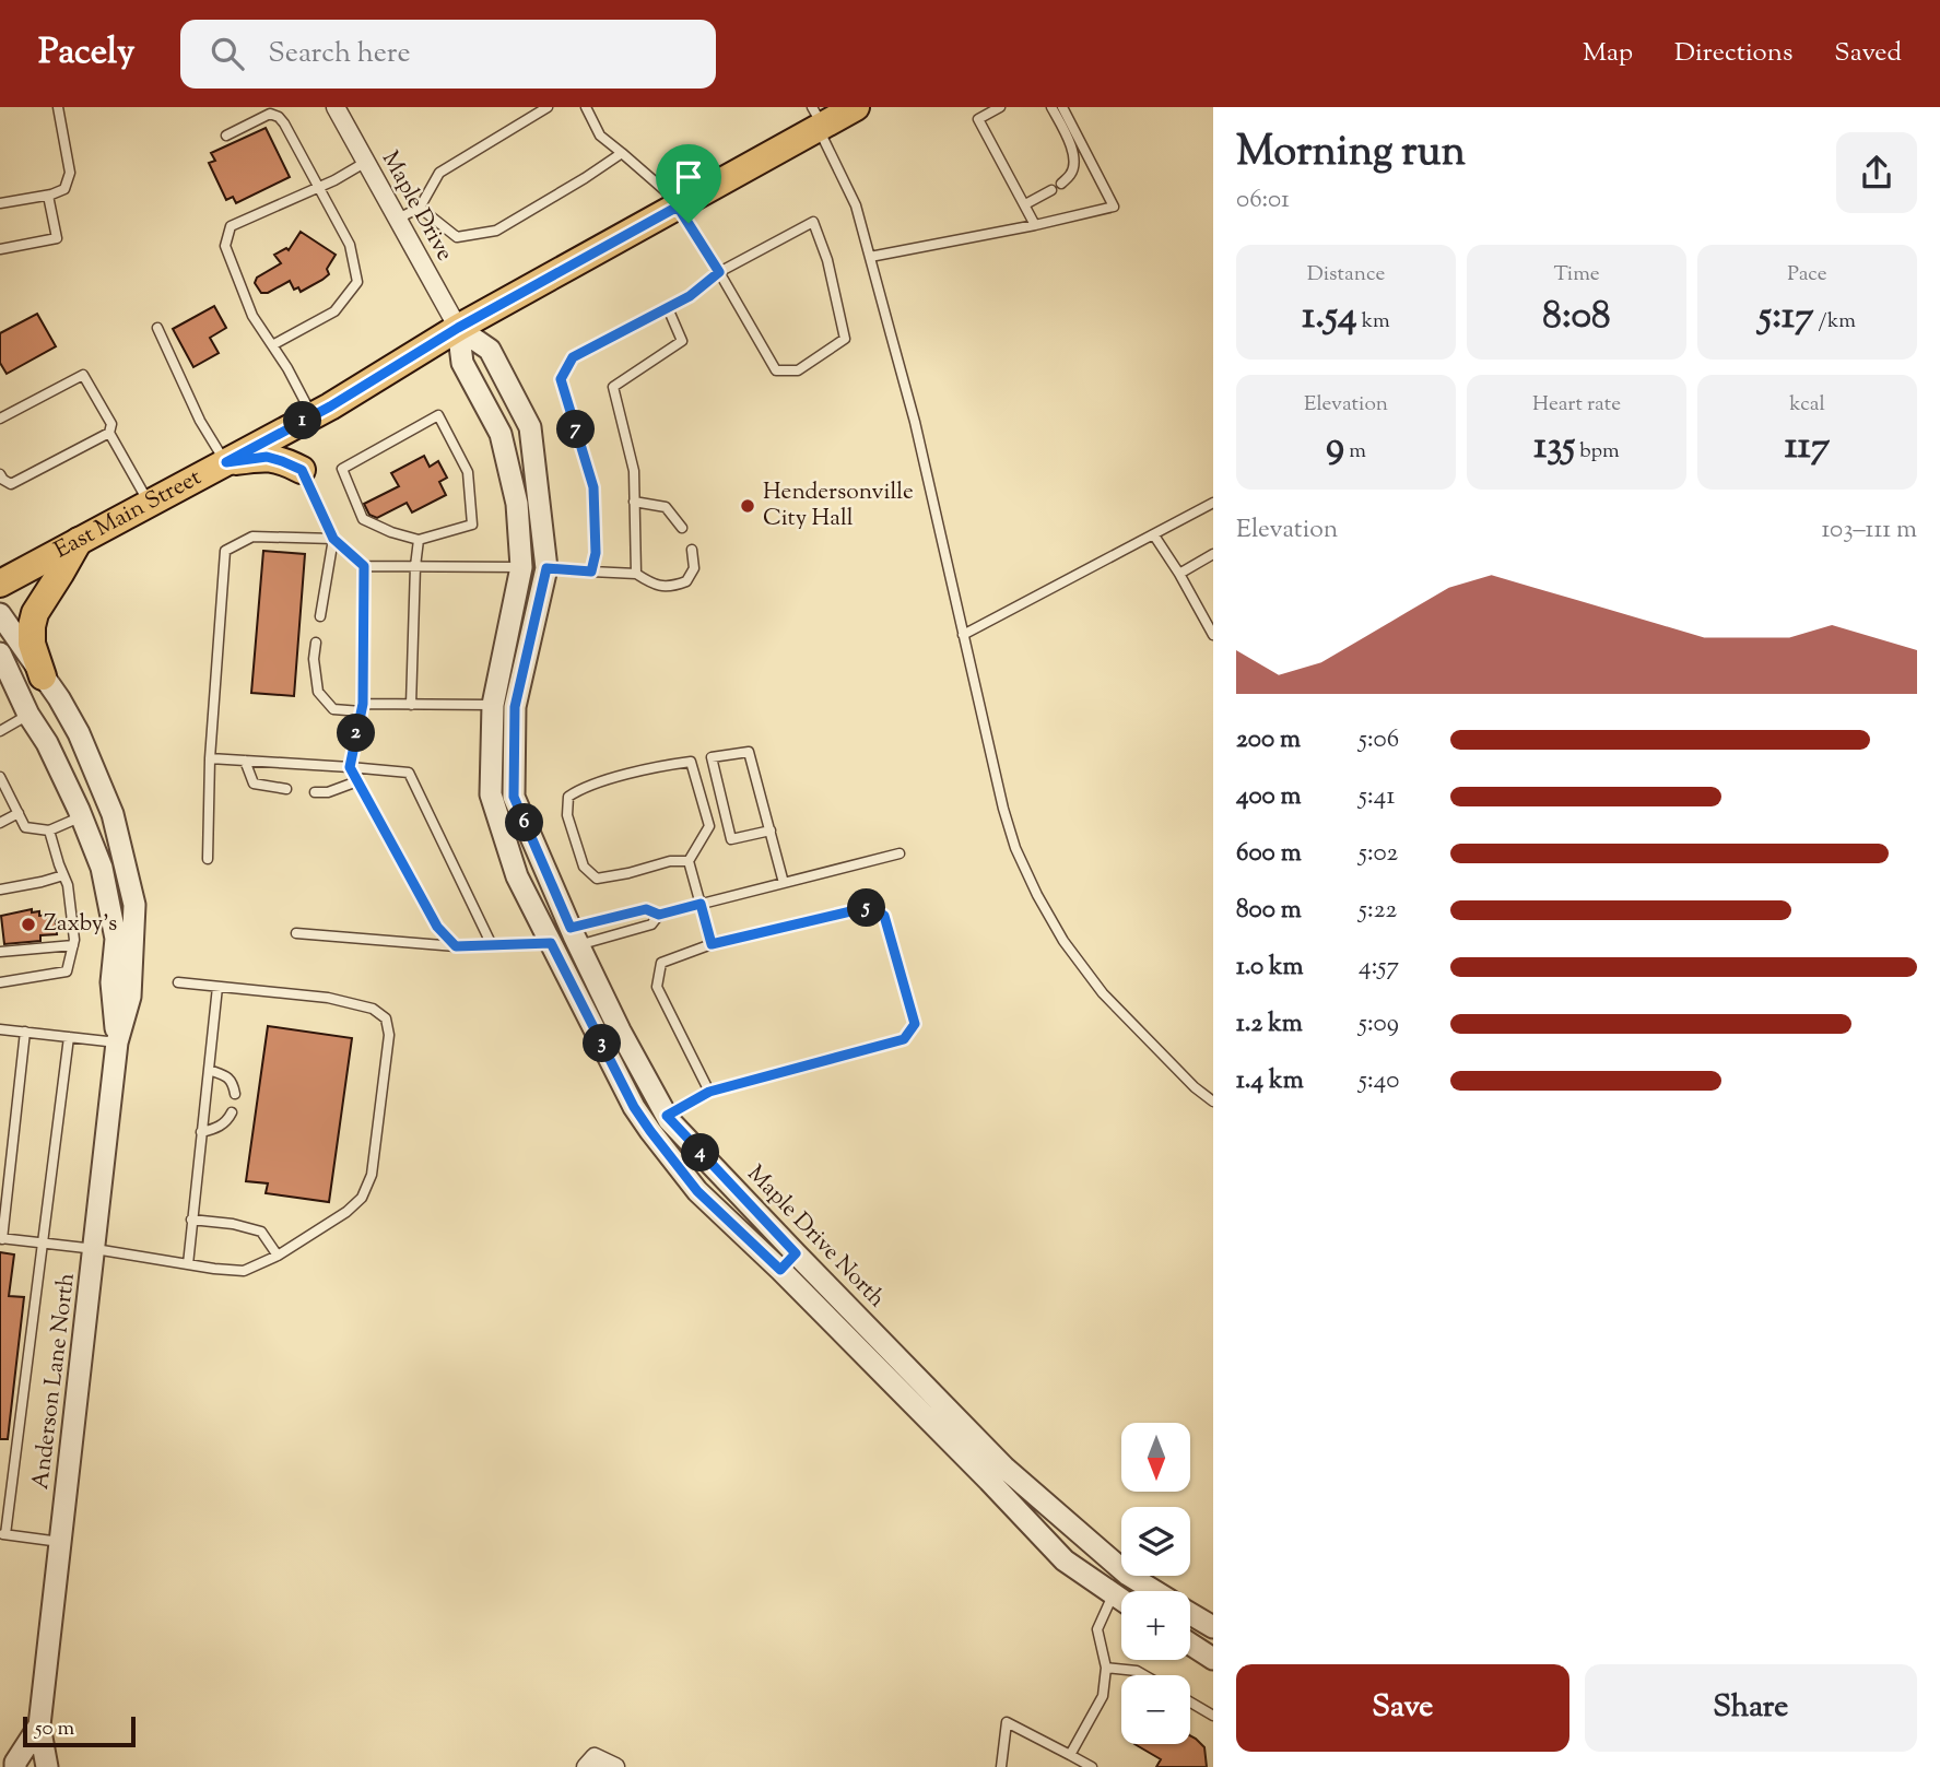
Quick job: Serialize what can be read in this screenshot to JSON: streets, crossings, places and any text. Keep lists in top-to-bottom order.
{
  "streets": {
    "main road": ["East Main Street"],
    "street": ["Maple Drive", "Maple Drive North", "Anderson Lane North"]
  },
  "crossings": [
    ["Maple Drive", "East Main Street"],
    ["Maple Drive", "Maple Drive North"],
    ["East Main Street", "Maple Drive North"]
  ],
  "places": ["Hendersonville City Hall", "Zaxby's"],
  "scale_bar": "50 m",
  "north": "bottom",
  "page": {
    "header": "Pacely",
    "search": "Search here",
    "nav": ["Map", "Directions", "Saved"],
    "heading": ["Morning run", "06:01"],
    "stats": [
      ["Distance", "1.54 km"],
      ["Time", "8:08"],
      ["Pace", "5:17 /km"],
      ["Elevation", "9 m"],
      ["Heart rate", "135 bpm"],
      ["kcal", "117"]
    ],
    "pins": [
      "1",
      "7",
      "2",
      "6",
      "5",
      "3",
      "4"
    ],
    "chart": ["Elevation", "103–111 m"],
    "list": [
      {
        "name": "200 m",
        "note": "5:06"
      },
      {
        "name": "400 m",
        "note": "5:41"
      },
      {
        "name": "600 m",
        "note": "5:02"
      },
      {
        "name": "800 m",
        "note": "5:22"
      },
      {
        "name": "1.0 km",
        "note": "4:57"
      },
      {
        "name": "1.2 km",
        "note": "5:09"
      },
      {
        "name": "1.4 km",
        "note": "5:40"
      }
    ],
    "map_buttons": ["+", "−"],
    "buttons": ["Save", "Share"],
    "scale": "50 m"
  }
}
